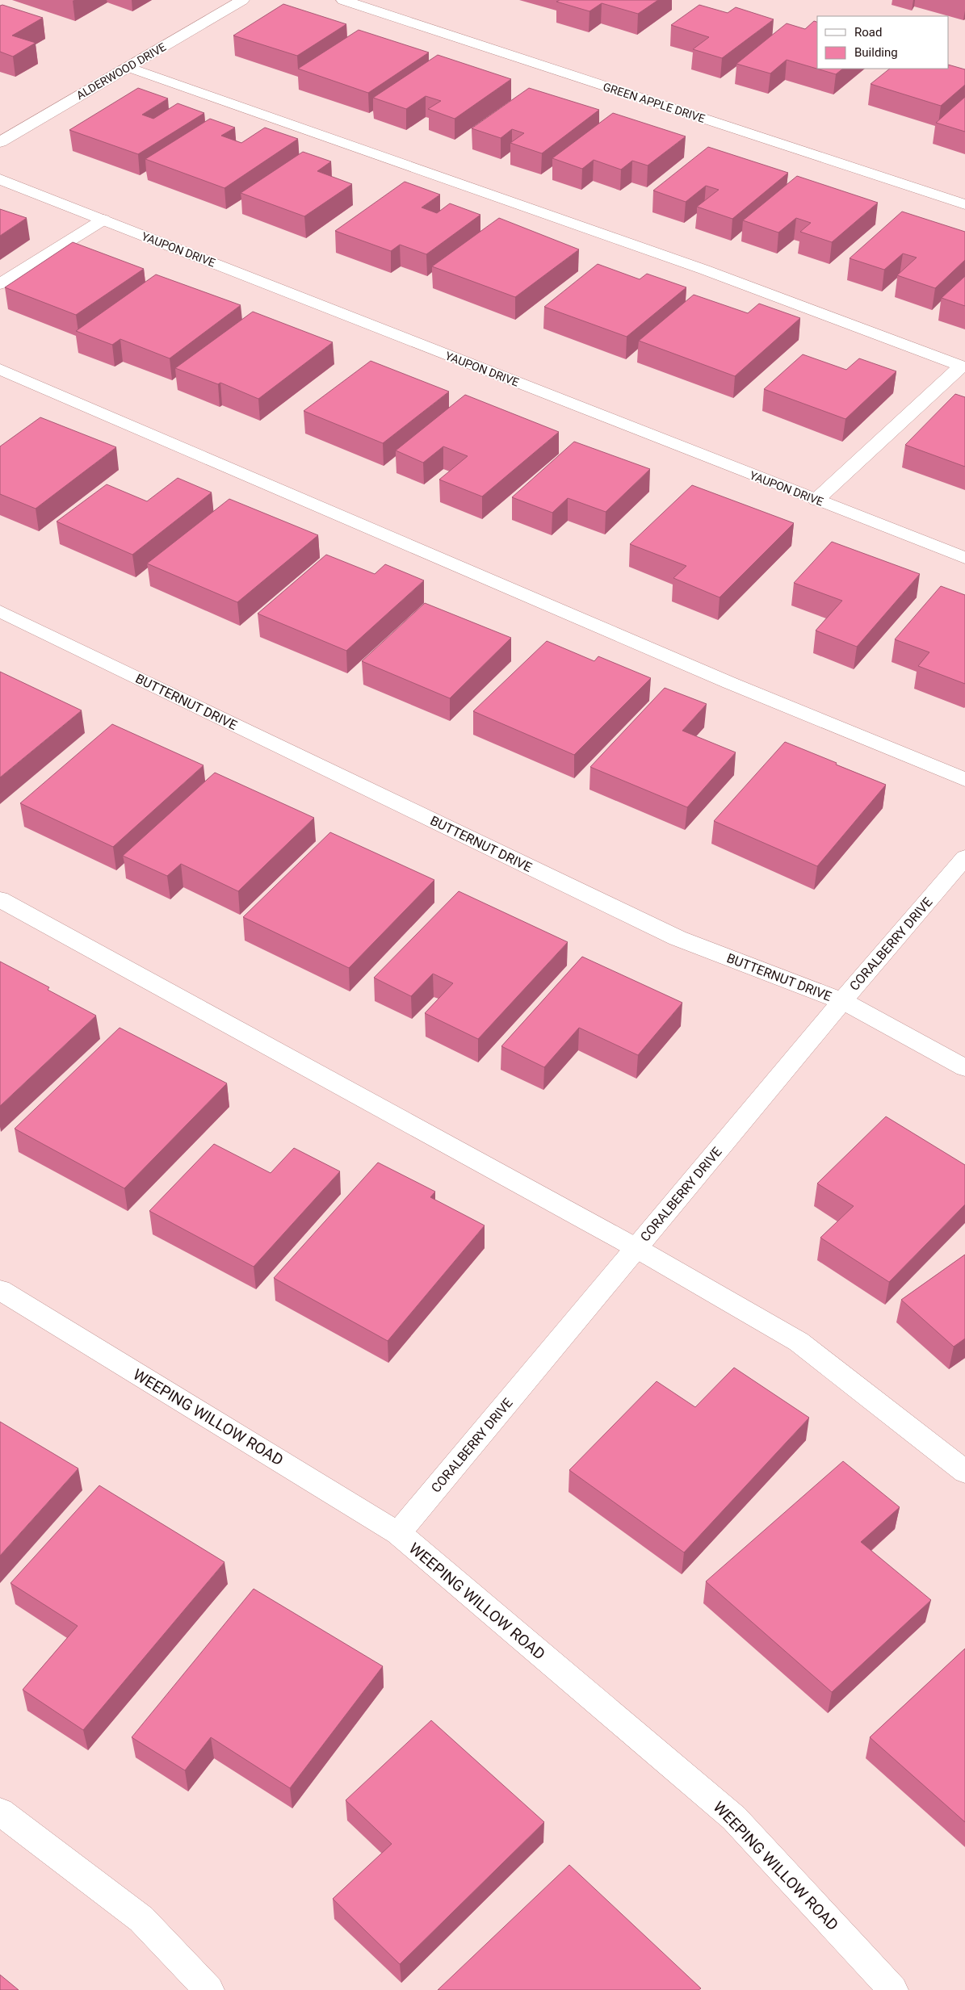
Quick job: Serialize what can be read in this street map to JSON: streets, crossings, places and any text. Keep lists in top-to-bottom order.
{
  "streets": {
    "street": [
      "ALDERWOOD DRIVE",
      "GREEN APPLE DRIVE",
      "YAUPON DRIVE",
      "BUTTERNUT DRIVE",
      "CORALBERRY DRIVE",
      "WEEPING WILLOW ROAD"
    ]
  },
  "crossings": [
    ["BUTTERNUT DRIVE", "CORALBERRY DRIVE"],
    ["CORALBERRY DRIVE", "WEEPING WILLOW ROAD"]
  ],
  "legend": ["Road", "Building"]
}
